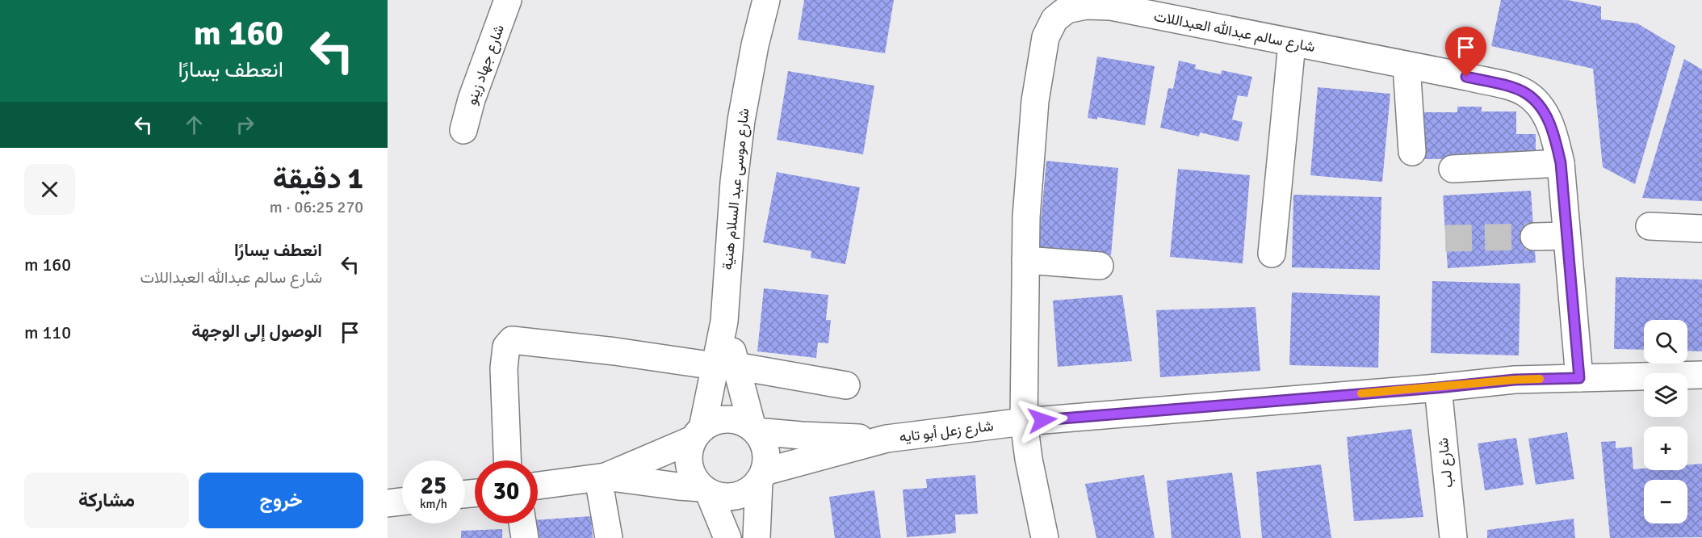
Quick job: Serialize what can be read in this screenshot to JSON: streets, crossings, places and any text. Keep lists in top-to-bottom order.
{
  "streets": {
    "street": [
      "شارع سالم عبدالله العبداللات",
      "شارع جهاد زينو",
      "شارع موسى عبد السلام هنية",
      "شارع زعل أبو تايه",
      "شارع لب"
    ]
  },
  "crossings": [
    ["شارع سالم عبدالله العبداللات", "شارع زعل أبو تايه"],
    ["شارع موسى عبد السلام هنية", "شارع زعل أبو تايه"],
    ["شارع زعل أبو تايه", "شارع لب"]
  ],
  "page": {
    "turn": ["160 m", "انعطف يسارًا"],
    "heading": ["1 دقيقة", "270 m · 06:25"],
    "list": [
      {
        "name": "انعطف يسارًا",
        "note": "شارع سالم عبدالله العبداللات",
        "value": "160 m"
      },
      {
        "name": "الوصول إلى الوجهة",
        "value": "110 m"
      }
    ],
    "map_buttons": ["+", "−"],
    "speed": "25 km/h",
    "limit": "30",
    "buttons": ["خروج", "مشاركة"]
  }
}
